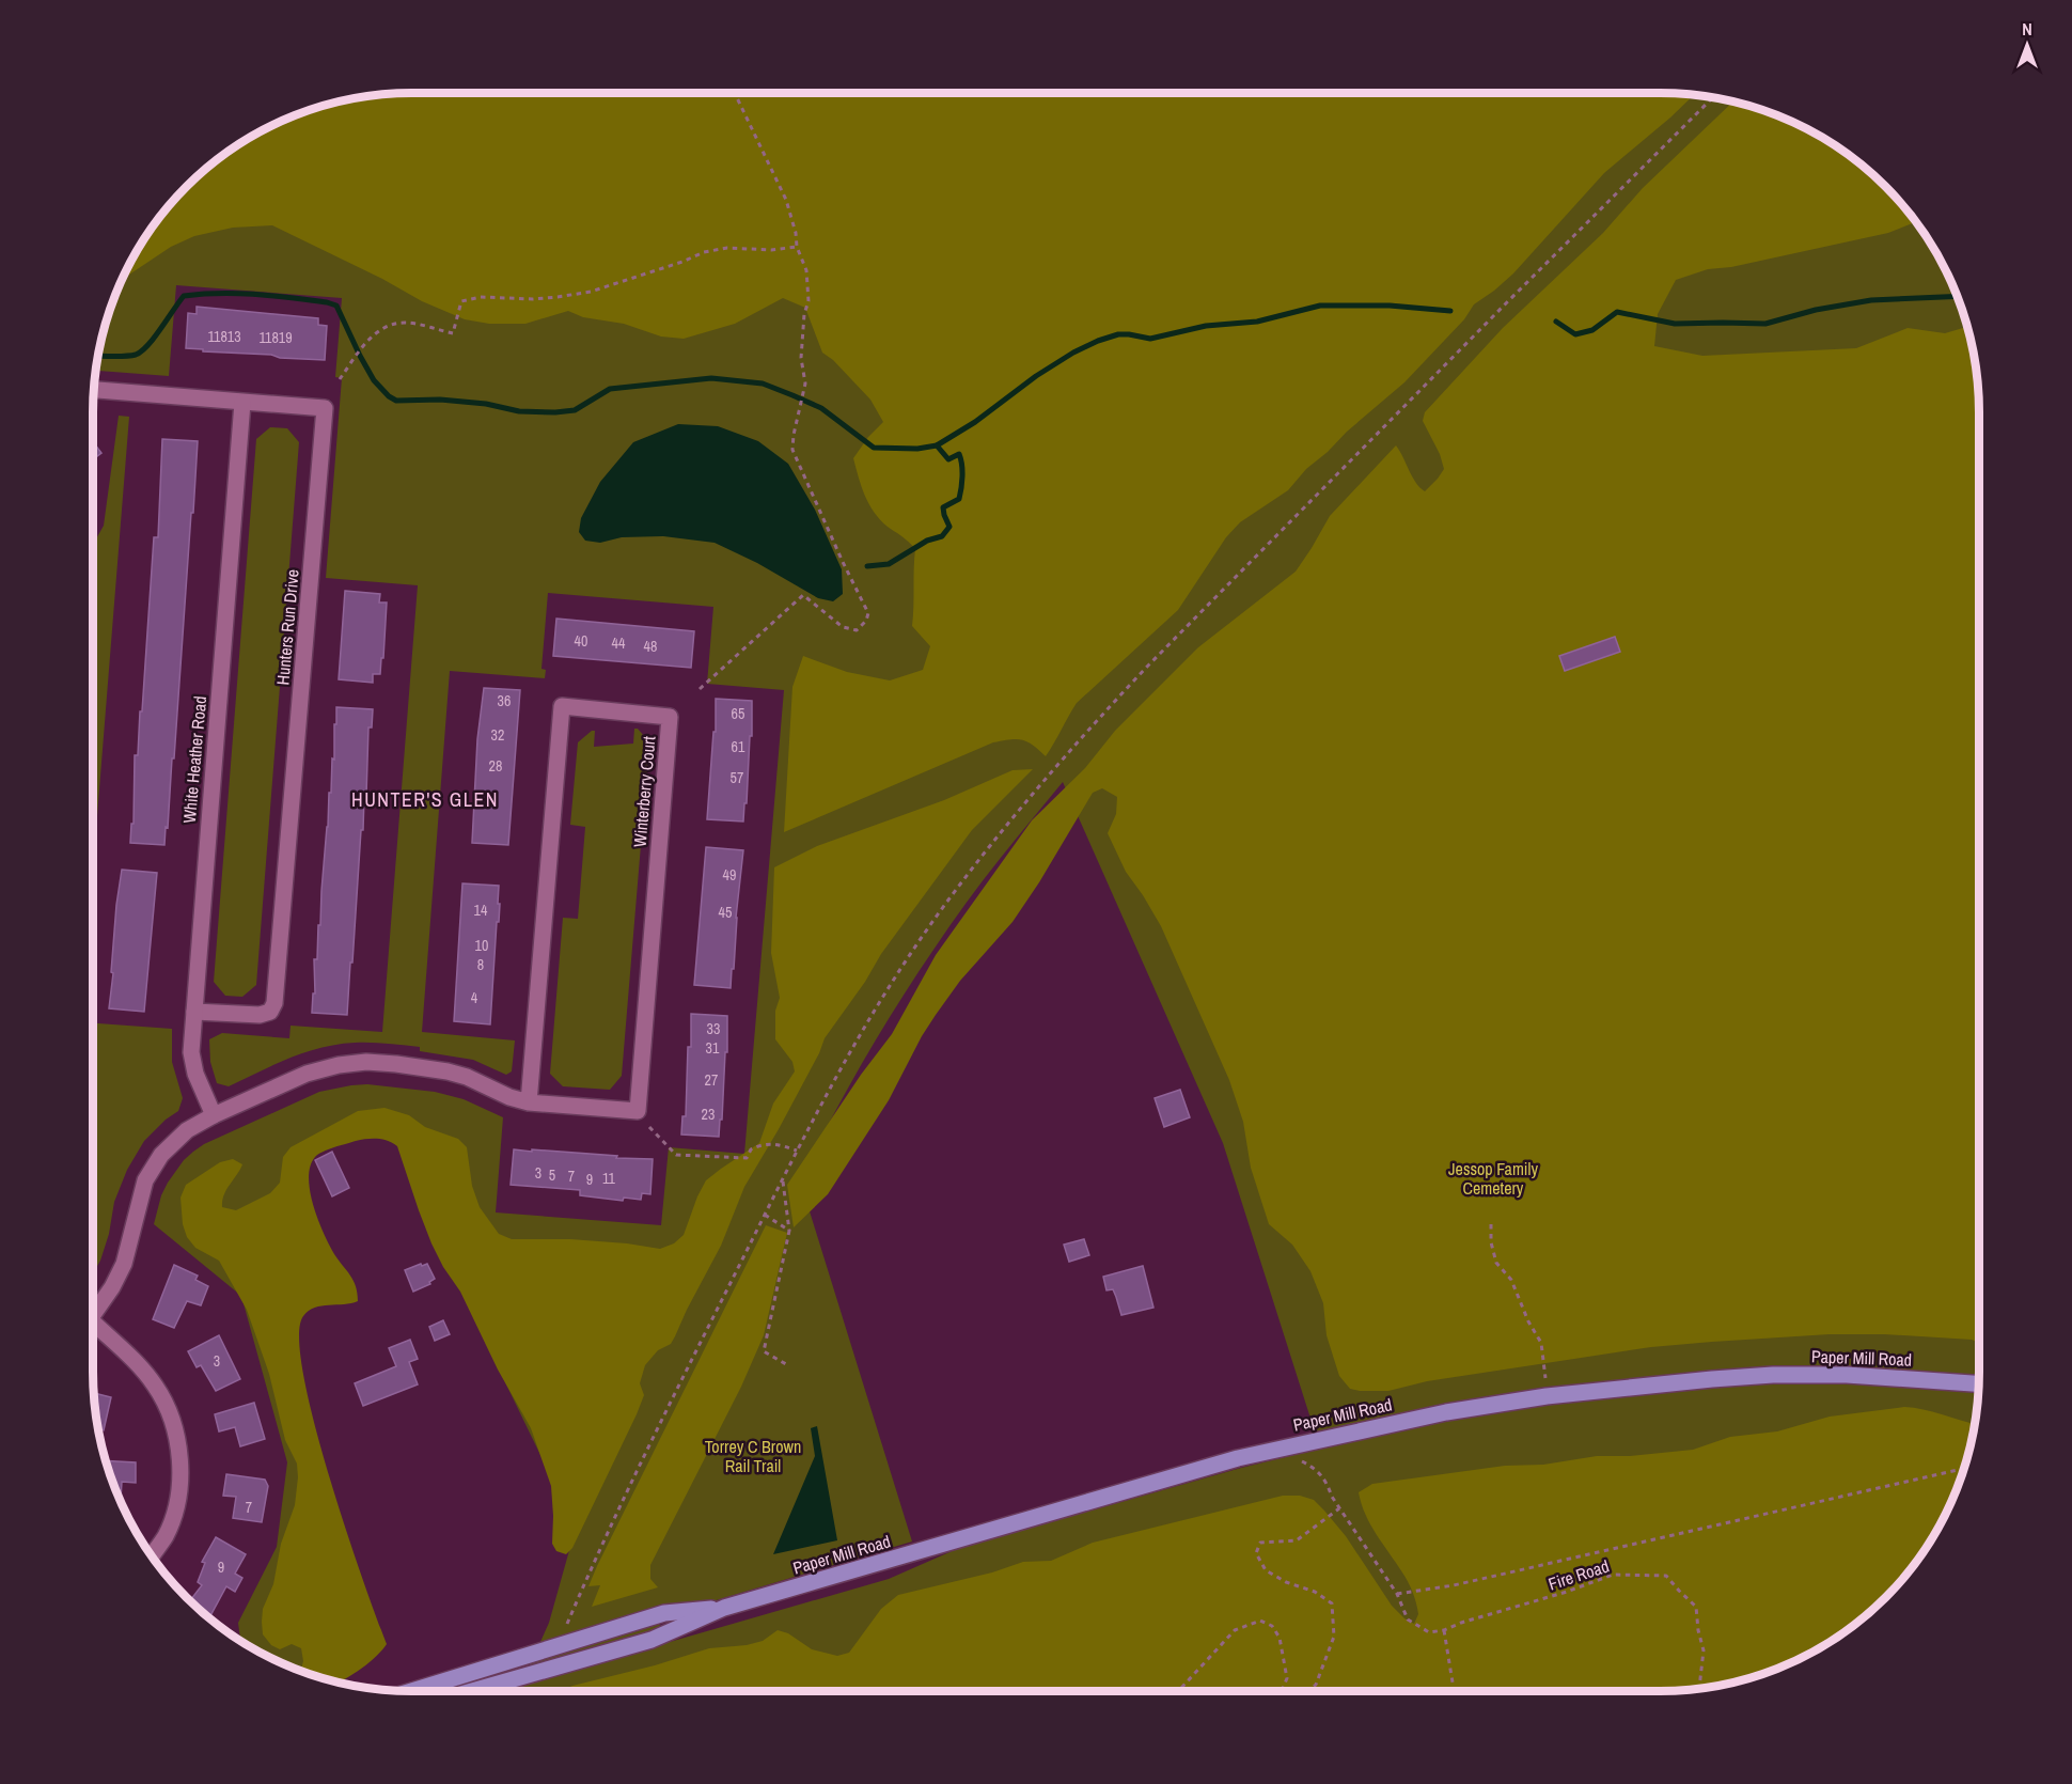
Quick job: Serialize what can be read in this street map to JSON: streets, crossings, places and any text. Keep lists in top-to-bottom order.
{
  "streets": {
    "main road": ["Paper Mill Road"],
    "street": ["Hunters Run Drive", "White Heather Road", "Winterberry Court"],
    "path": ["Fire Road"]
  },
  "crossings": [
    ["Hunters Run Drive", "White Heather Road"],
    ["White Heather Road", "Winterberry Court"]
  ],
  "districts": ["HUNTER'S GLEN"],
  "parks": ["Jessop Family Cemetery", "Torrey C Brown Rail Trail"],
  "house_numbers": [
    "11813",
    "11819",
    "40",
    "44",
    "48",
    "36",
    "65",
    "32",
    "61",
    "28",
    "57",
    "49",
    "14",
    "45",
    "10",
    "8",
    "4",
    "33",
    "31",
    "27",
    "23",
    "3",
    "5",
    "7",
    "11",
    "9",
    "3",
    "7",
    "9"
  ],
  "north": "top"
}
